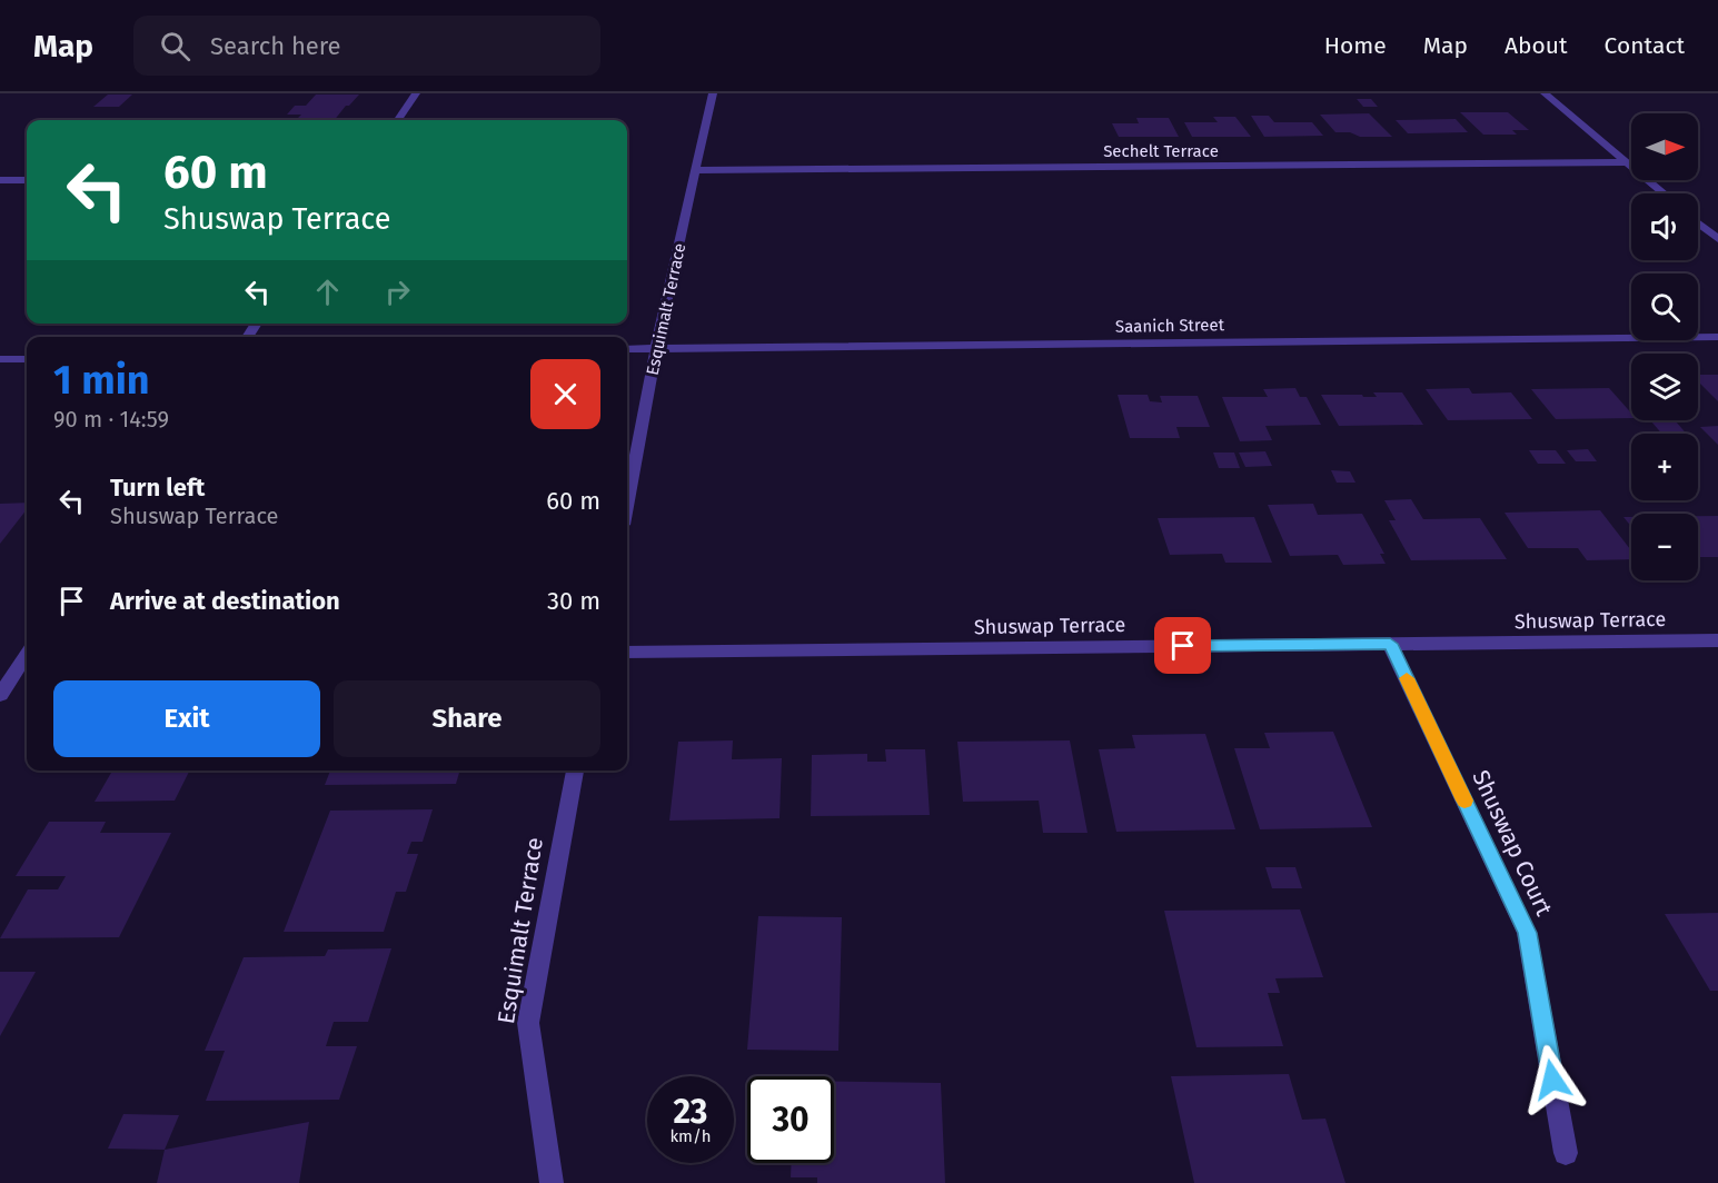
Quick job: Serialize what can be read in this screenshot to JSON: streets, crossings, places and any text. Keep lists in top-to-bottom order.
{
  "streets": {
    "street": [
      "Sechelt Terrace",
      "Esquimalt Terrace",
      "Saanich Street",
      "Shuswap Terrace",
      "Shuswap Court"
    ]
  },
  "crossings": [
    ["Sechelt Terrace", "Esquimalt Terrace"],
    ["Esquimalt Terrace", "Saanich Street"],
    ["Shuswap Terrace", "Shuswap Court"]
  ],
  "north": "right",
  "page": {
    "header": "Map",
    "search": "Search here",
    "nav": [
      "Home",
      "Map",
      "About",
      "Contact"
    ],
    "map_buttons": ["+", "−"],
    "turn": ["60 m", "Shuswap Terrace"],
    "heading": ["1 min", "90 m · 14:59"],
    "list": [
      {
        "name": "Turn left",
        "note": "Shuswap Terrace",
        "value": "60 m"
      },
      {
        "name": "Arrive at destination",
        "value": "30 m"
      }
    ],
    "buttons": ["Exit", "Share"],
    "speed": "23 km/h",
    "limit": "30"
  }
}
